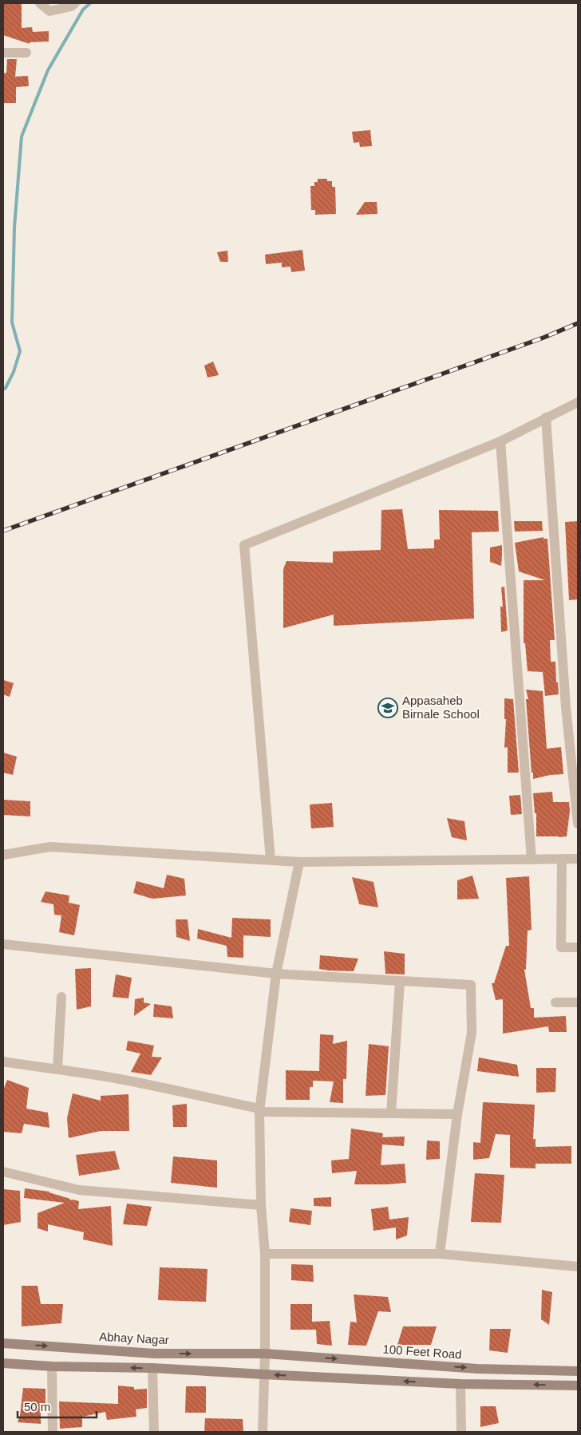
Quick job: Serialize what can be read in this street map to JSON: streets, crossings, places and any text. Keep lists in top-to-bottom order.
{
  "streets": {
    "main road": ["Abhay Nagar", "100 Feet Road"]
  },
  "crossings": [
    ["Abhay Nagar", "100 Feet Road"]
  ],
  "places": {
    "school or university": ["Appasaheb Birnale School"]
  },
  "scale_bar": "50 m"
}
